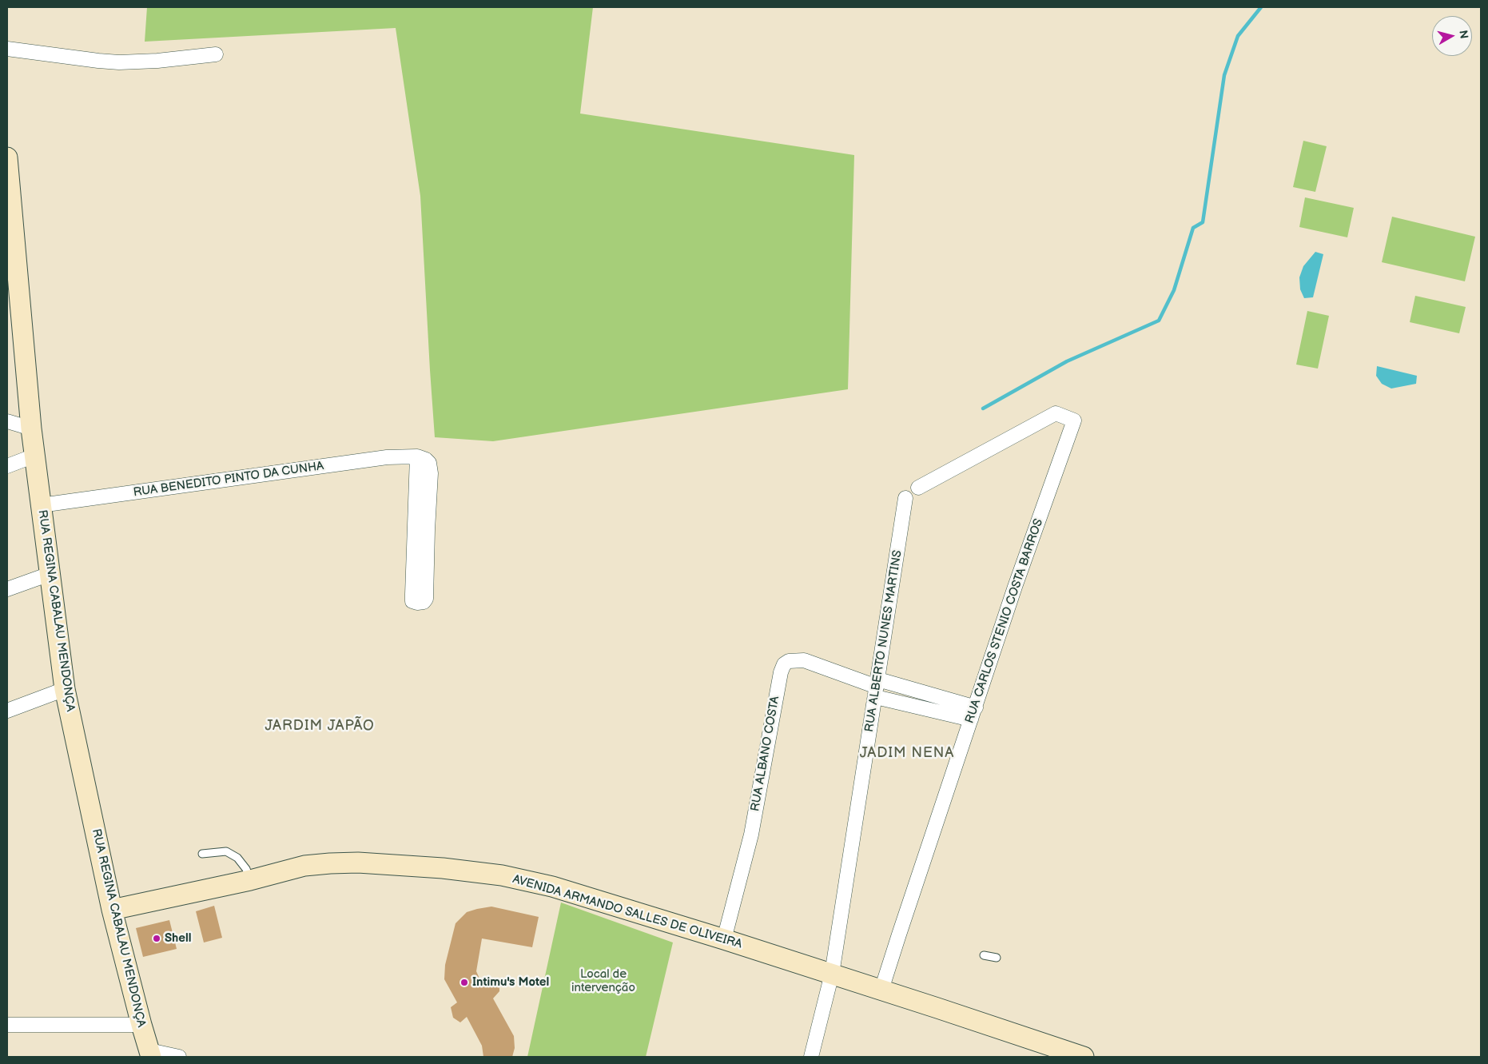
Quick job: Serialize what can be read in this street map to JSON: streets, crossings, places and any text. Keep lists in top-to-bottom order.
{
  "streets": {
    "main road": ["RUA REGINA CABALAU MENDONÇA", "AVENIDA ARMANDO SALLES DE OLIVEIRA"],
    "street": [
      "RUA BENEDITO PINTO DA CUNHA",
      "RUA CARLOS STENIO COSTA BARROS",
      "RUA ALBERTO NUNES MARTINS",
      "RUA ALBANO COSTA"
    ]
  },
  "crossings": [
    ["RUA BENEDITO PINTO DA CUNHA", "RUA REGINA CABALAU MENDONÇA"],
    ["RUA REGINA CABALAU MENDONÇA", "AVENIDA ARMANDO SALLES DE OLIVEIRA"],
    ["RUA CARLOS STENIO COSTA BARROS", "RUA ALBANO COSTA"],
    ["RUA CARLOS STENIO COSTA BARROS", "AVENIDA ARMANDO SALLES DE OLIVEIRA"],
    ["RUA ALBERTO NUNES MARTINS", "RUA ALBANO COSTA"],
    ["RUA ALBERTO NUNES MARTINS", "AVENIDA ARMANDO SALLES DE OLIVEIRA"],
    ["RUA ALBANO COSTA", "AVENIDA ARMANDO SALLES DE OLIVEIRA"]
  ],
  "districts": ["JARDIM JAPÃO", "JADIM NENA"],
  "parks": ["Local de intervenção"],
  "places": ["Shell", "Intimu's Motel"],
  "north": "right"
}
